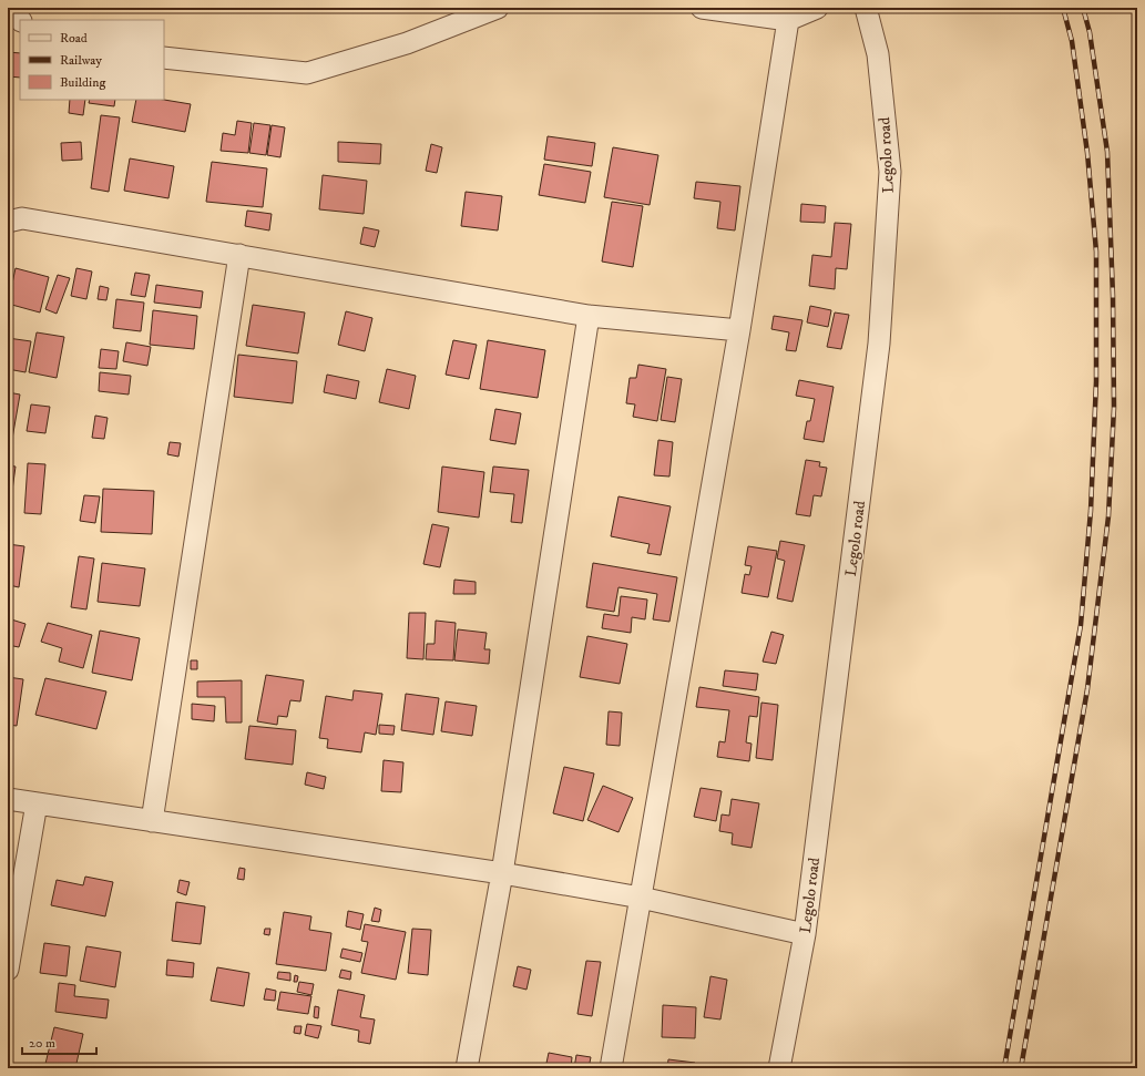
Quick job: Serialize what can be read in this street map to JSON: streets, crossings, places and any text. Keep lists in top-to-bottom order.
{
  "streets": {
    "street": ["Legolo road"]
  },
  "legend": ["Road", "Railway", "Building"],
  "scale_bar": "20 m"
}
